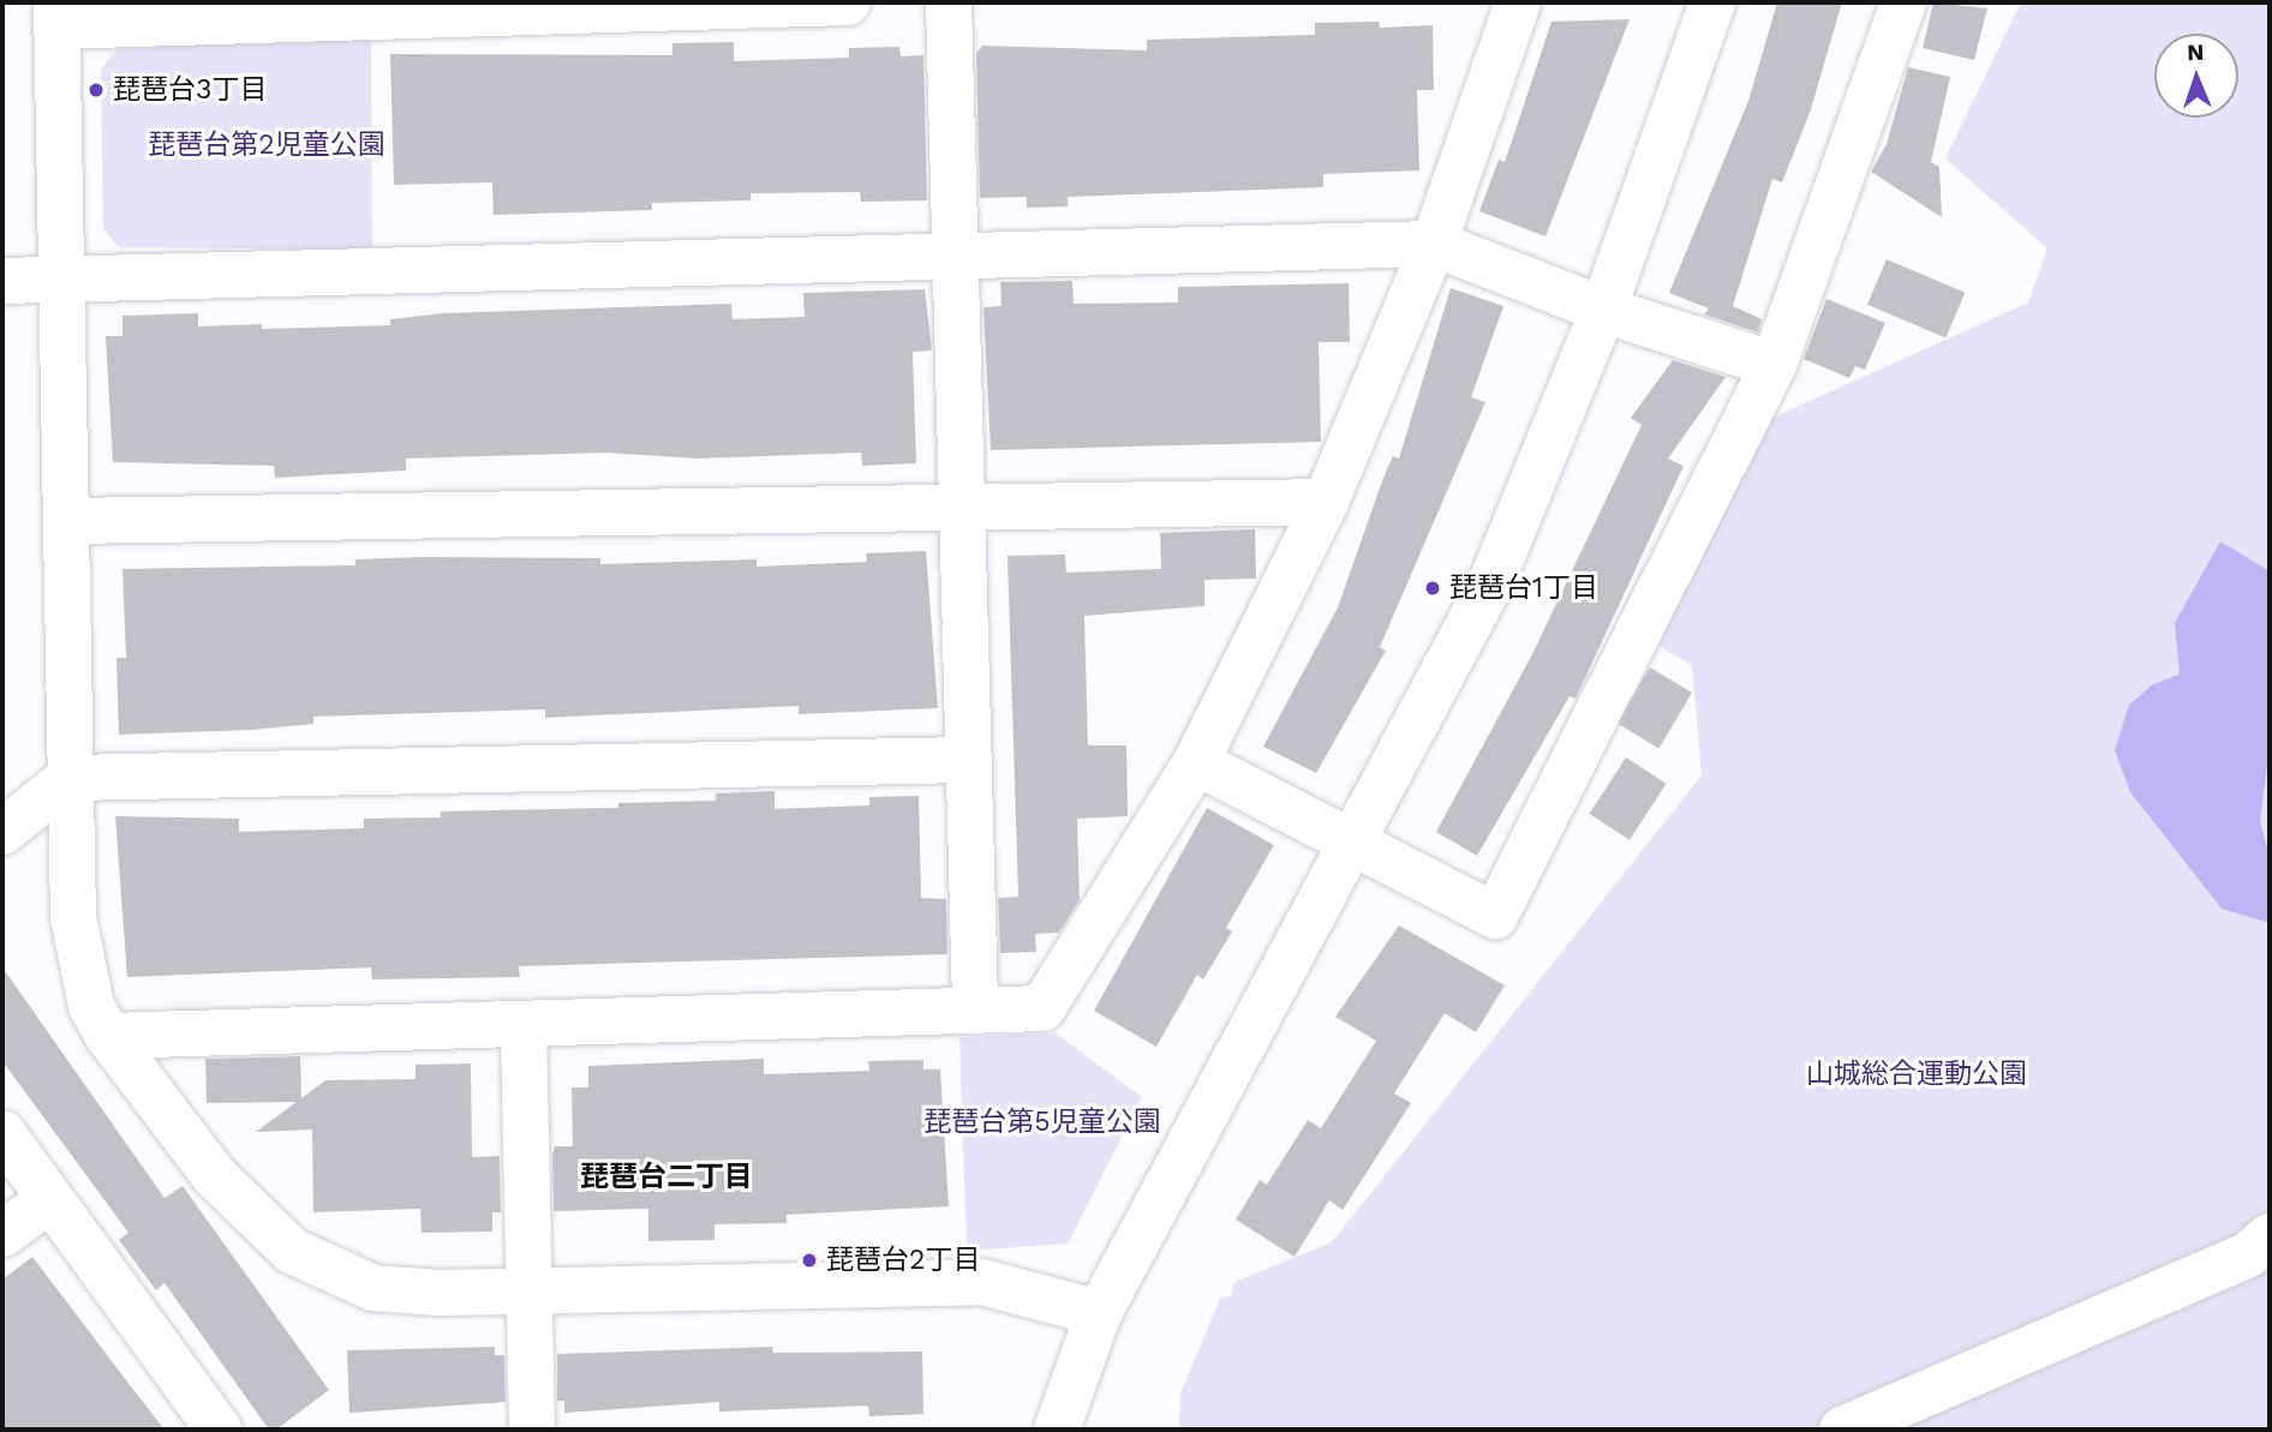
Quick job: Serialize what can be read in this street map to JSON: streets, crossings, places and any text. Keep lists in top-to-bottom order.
{
  "districts": ["琵琶台二丁目"],
  "parks": ["琵琶台第2児童公園", "山城総合運動公園", "琵琶台第5児童公園"],
  "places": ["琵琶台3丁目", "琵琶台1丁目", "琵琶台2丁目"],
  "north": "top"
}
